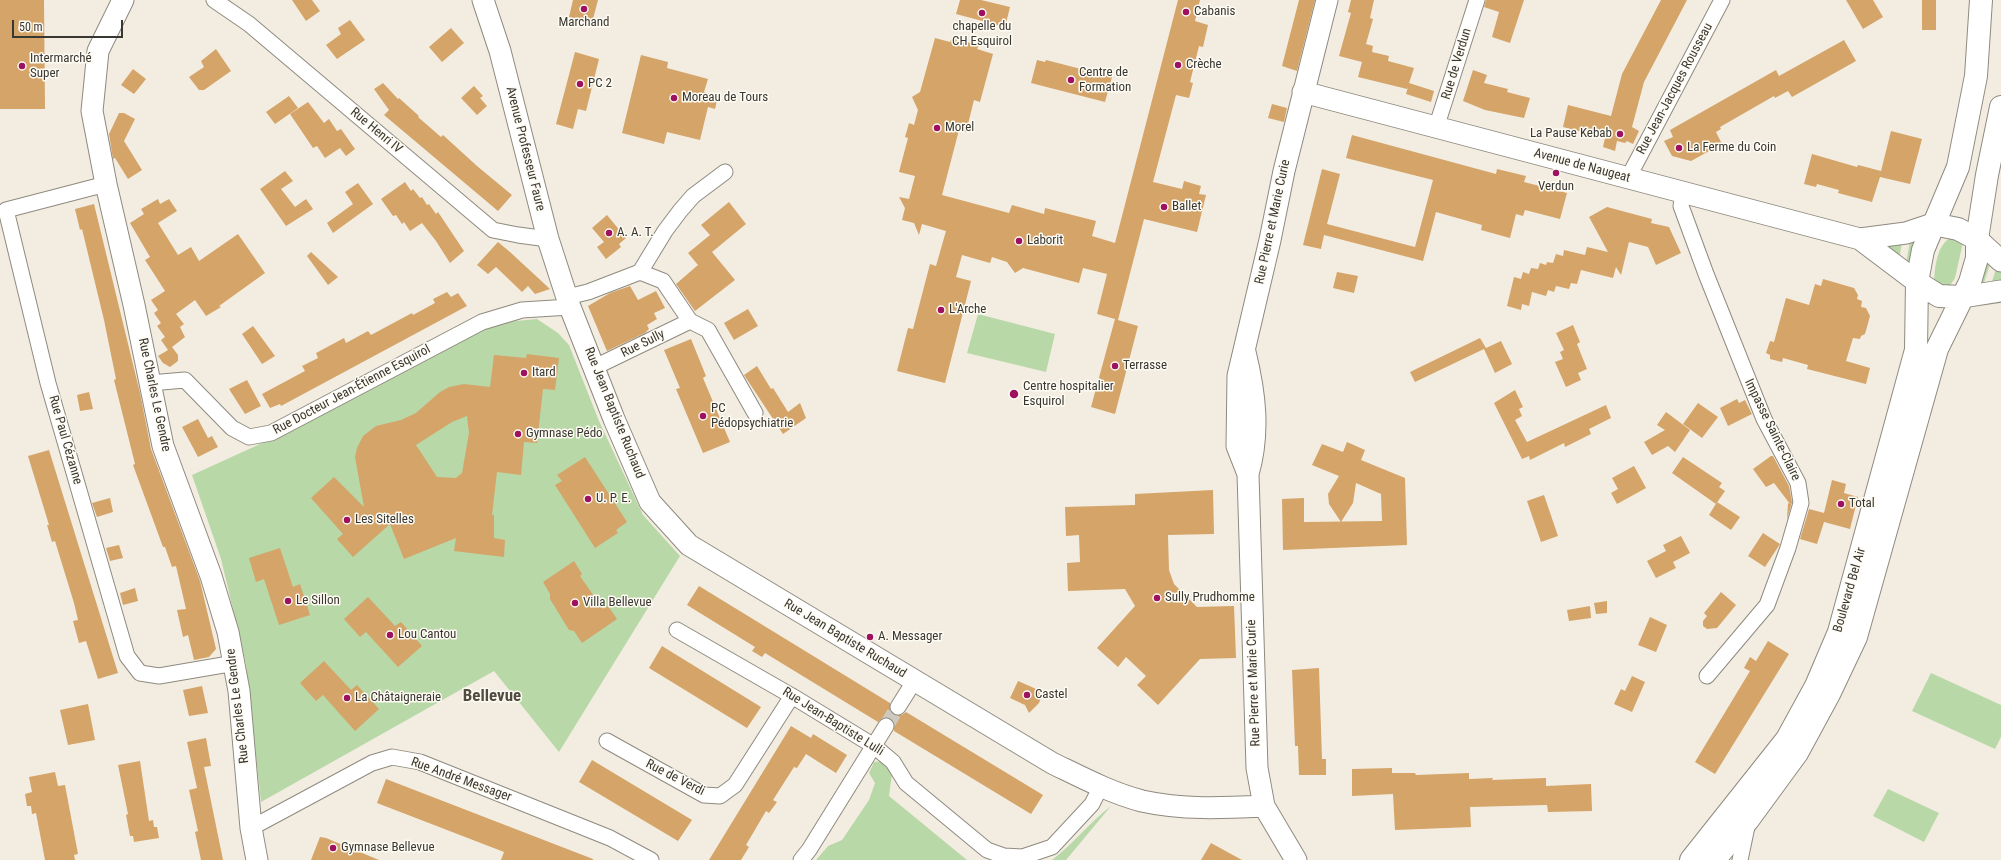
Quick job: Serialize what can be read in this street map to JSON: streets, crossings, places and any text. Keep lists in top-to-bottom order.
{
  "streets": {
    "main road": [
      "Avenue Professeur Faure",
      "Avenue de Naugeat",
      "Rue Pierre et Marie Curie",
      "Rue Charles Le Gendre",
      "Rue Jean Baptiste Ruchaud",
      "Boulevard Bel Air"
    ],
    "street": [
      "Rue de Verdun",
      "Rue Jean-Jacques Rousseau",
      "Rue Henri IV",
      "Rue Sully",
      "Rue Docteur Jean-Étienne Esquirol",
      "Impasse Sainte-Claire",
      "Rue Paul Cézanne",
      "Rue Jean-Baptiste Lulli",
      "Rue de Verdi",
      "Rue André Messager"
    ]
  },
  "crossings": [
    ["Rue de Verdun", "Avenue de Naugeat"],
    ["Rue Jean-Jacques Rousseau", "Avenue de Naugeat"],
    ["Rue Henri IV", "Avenue Professeur Faure"],
    ["Avenue Professeur Faure", "Rue Docteur Jean-Étienne Esquirol"],
    ["Avenue Professeur Faure", "Rue Jean Baptiste Ruchaud"],
    ["Avenue de Naugeat", "Rue Pierre et Marie Curie"],
    ["Avenue de Naugeat", "Impasse Sainte-Claire"],
    ["Avenue de Naugeat", "Boulevard Bel Air"],
    ["Rue Pierre et Marie Curie", "Rue Jean Baptiste Ruchaud"],
    ["Rue Sully", "Rue Jean Baptiste Ruchaud"],
    ["Rue Docteur Jean-Étienne Esquirol", "Rue Charles Le Gendre"],
    ["Rue Docteur Jean-Étienne Esquirol", "Rue Jean Baptiste Ruchaud"],
    ["Rue Charles Le Gendre", "Rue Paul Cézanne"],
    ["Rue Charles Le Gendre", "Rue André Messager"],
    ["Rue Jean Baptiste Ruchaud", "Rue Jean-Baptiste Lulli"],
    ["Rue Jean-Baptiste Lulli", "Rue de Verdi"]
  ],
  "districts": ["Bellevue"],
  "places": [
    "Marchand",
    "Cabanis",
    "chapelle du CH Esquirol",
    "Crèche",
    "Intermarché Super",
    "Centre de Formation",
    "PC 2",
    "Moreau de Tours",
    "Morel",
    "La Pause Kebab",
    "La Ferme du Coin",
    "Verdun",
    "Ballet",
    "A. A. T.",
    "Laborit",
    "L'Arche",
    "Terrasse",
    "Itard",
    "Centre hospitalier Esquirol",
    "PC Pédopsychiatrie",
    "Gymnase Pédo",
    "U. P. E.",
    "Total",
    "Les Sitelles",
    "Sully Prudhomme",
    "Le Sillon",
    "Villa Bellevue",
    "Lou Cantou",
    "A. Messager",
    "Castel",
    "La Châtaigneraie",
    "Gymnase Bellevue"
  ],
  "scale_bar": "50 m"
}
